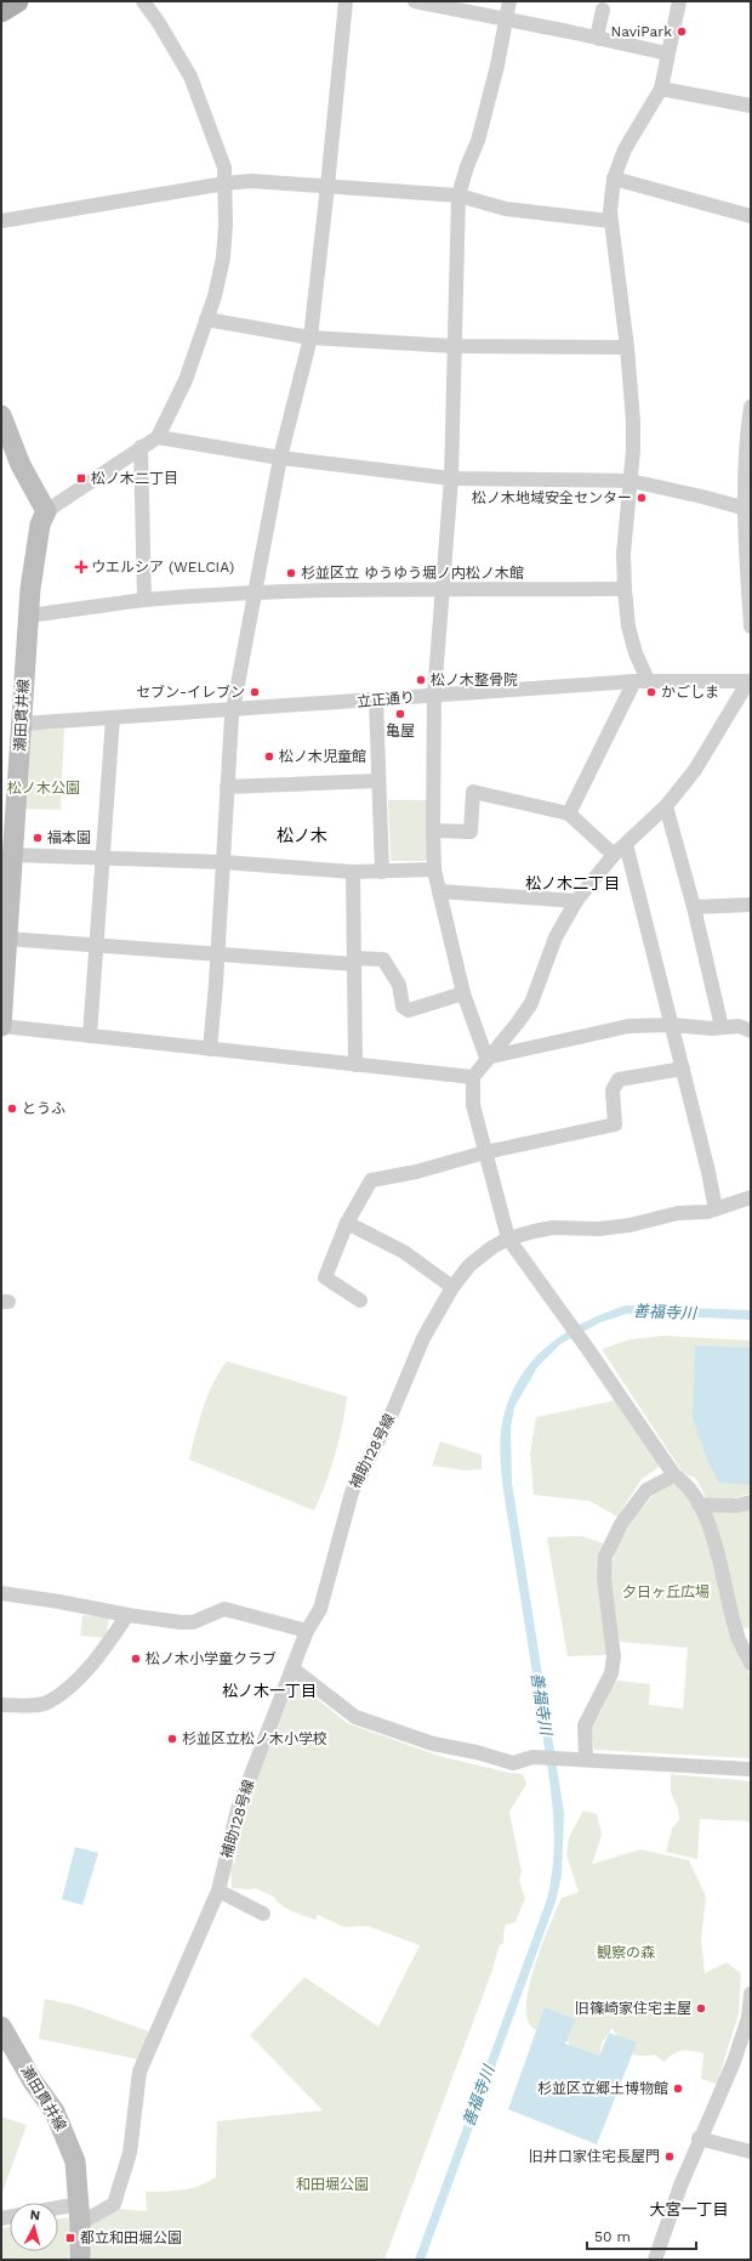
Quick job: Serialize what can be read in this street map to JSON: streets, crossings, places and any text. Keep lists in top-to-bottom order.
{
  "streets": {
    "main road": ["瀬田貫井線"],
    "street": ["立正通り", "補助128号線"]
  },
  "crossings": [
    ["立正通り", "瀬田貫井線"],
    ["瀬田貫井線", "補助128号線"]
  ],
  "districts": [
    "松ノ木",
    "松ノ木二丁目",
    "松ノ木一丁目",
    "大宮一丁目"
  ],
  "water": ["善福寺川"],
  "parks": [
    "松ノ木公園",
    "夕日ヶ丘広場",
    "観察の森",
    "和田堀公園"
  ],
  "places": {
    "other": [
      "NaviPark",
      "松ノ木地域安全センター",
      "杉並区立 ゆうゆう堀ノ内松ノ木館",
      "松ノ木整骨院",
      "セブン-イレブン",
      "かごしま",
      "亀屋",
      "松ノ木児童館",
      "福本園",
      "とうふ",
      "松ノ木小学童クラブ",
      "杉並区立松ノ木小学校",
      "旧篠崎家住宅主屋",
      "杉並区立郷土博物館",
      "旧井口家住宅長屋門"
    ],
    "transit": ["松ノ木二丁目", "都立和田堀公園"],
    "health": ["ウエルシア (WELCIA)"]
  },
  "scale_bar": "50 m",
  "north": "top"
}
